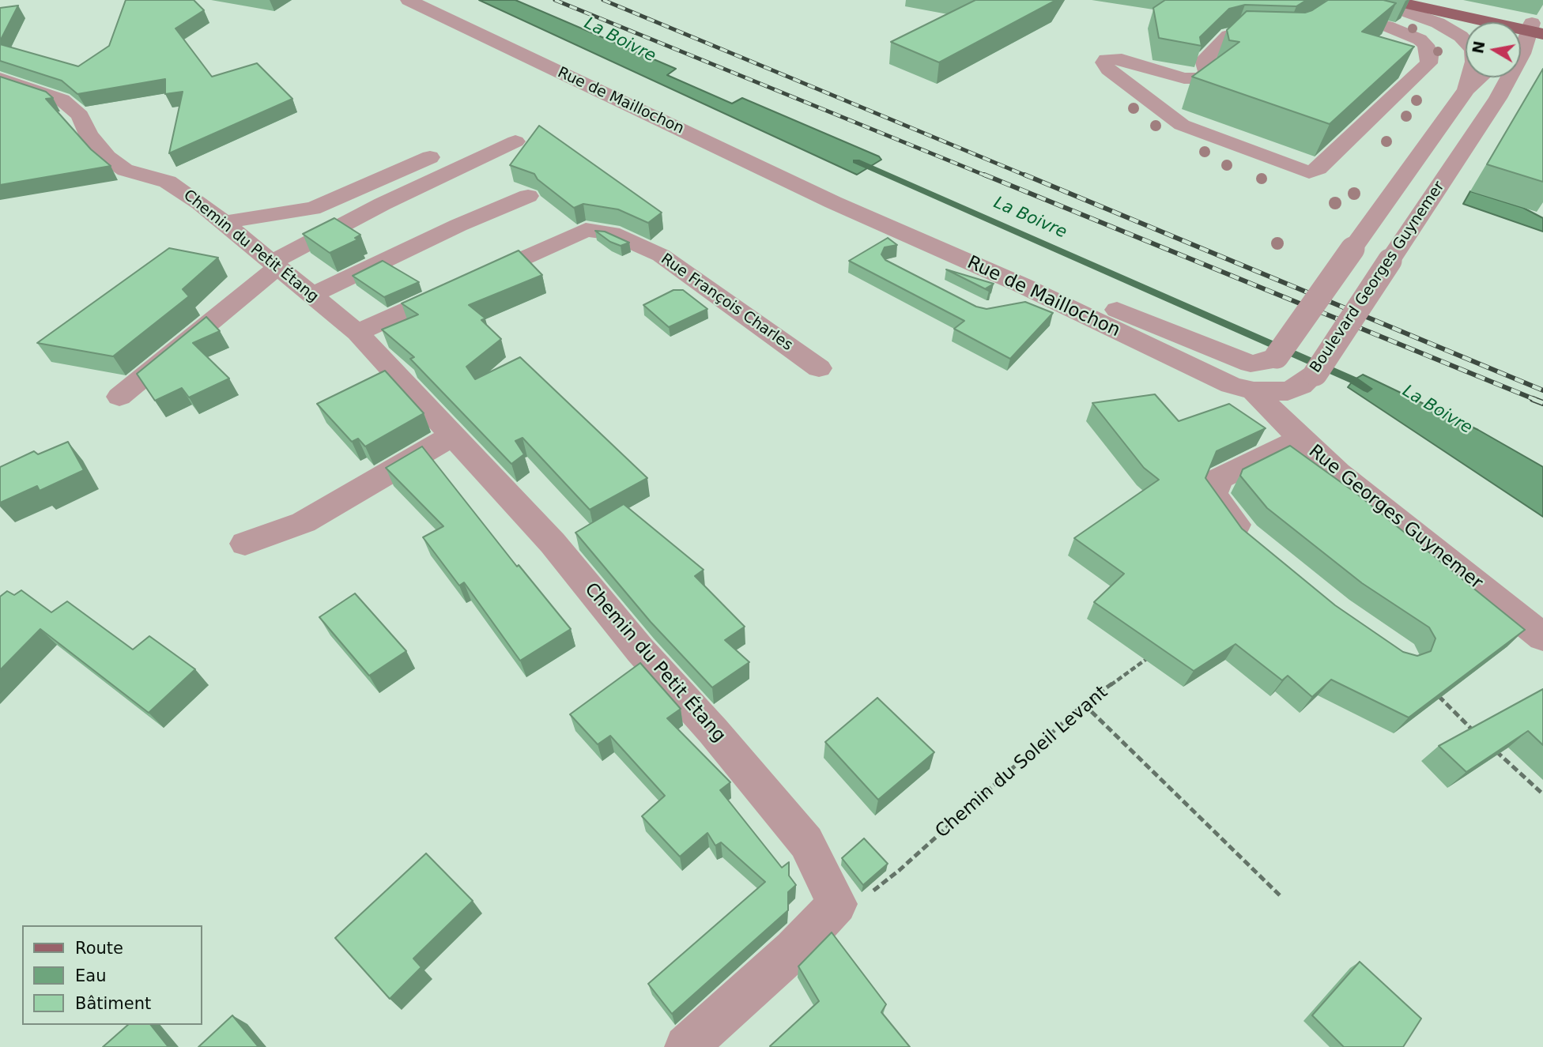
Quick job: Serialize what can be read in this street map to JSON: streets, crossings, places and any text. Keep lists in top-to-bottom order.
{
  "streets": {
    "street": [
      "Rue de Maillochon",
      "Chemin du Petit Étang",
      "Boulevard Georges Guynemer",
      "Rue François Charles",
      "Rue Georges Guynemer"
    ],
    "path": ["Chemin du Soleil Levant"]
  },
  "crossings": [
    ["Rue de Maillochon", "Boulevard Georges Guynemer"],
    ["Rue de Maillochon", "Rue Georges Guynemer"],
    ["Chemin du Petit Étang", "Rue François Charles"],
    ["Chemin du Petit Étang", "Chemin du Soleil Levant"],
    ["Boulevard Georges Guynemer", "Rue Georges Guynemer"]
  ],
  "water": ["La Boivre"],
  "legend": ["Route", "Eau", "Bâtiment"],
  "north": "left"
}
